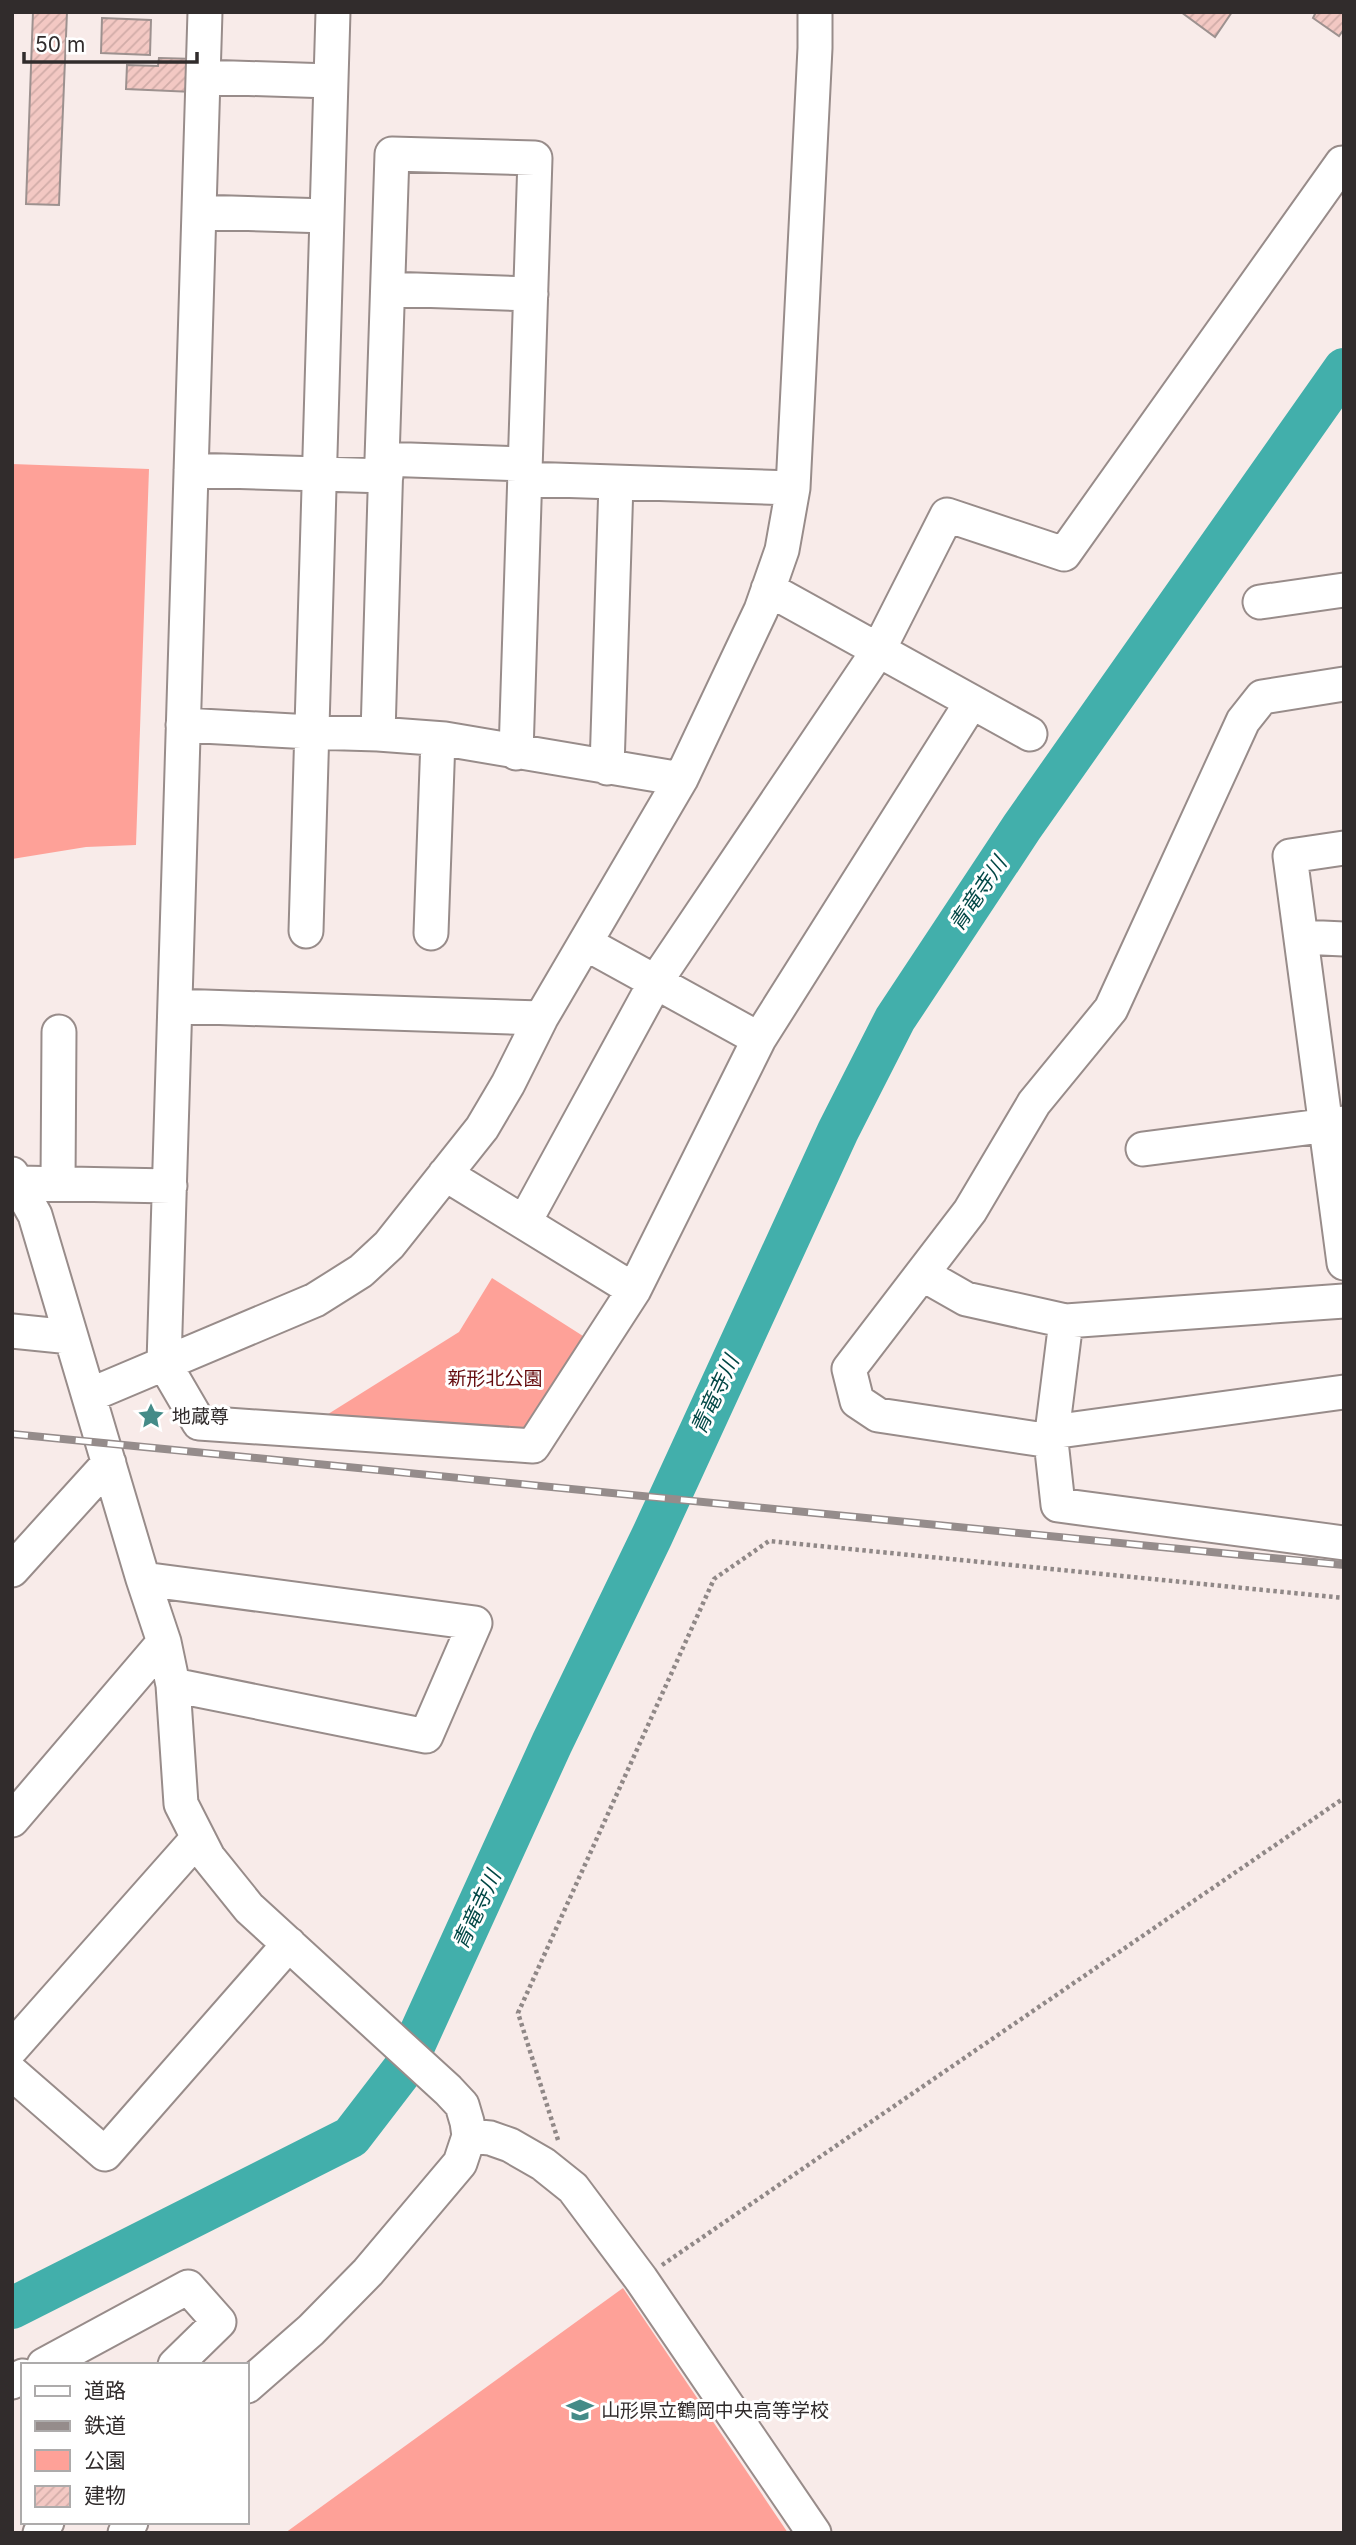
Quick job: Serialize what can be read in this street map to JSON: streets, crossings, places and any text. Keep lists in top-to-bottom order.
{
  "water": ["青竜寺川"],
  "parks": ["新形北公園"],
  "places": {
    "place": ["地蔵尊"],
    "school or university": ["山形県立鶴岡中央高等学校"]
  },
  "legend": [
    "道路",
    "鉄道",
    "公園",
    "建物"
  ],
  "scale_bar": "50 m"
}
